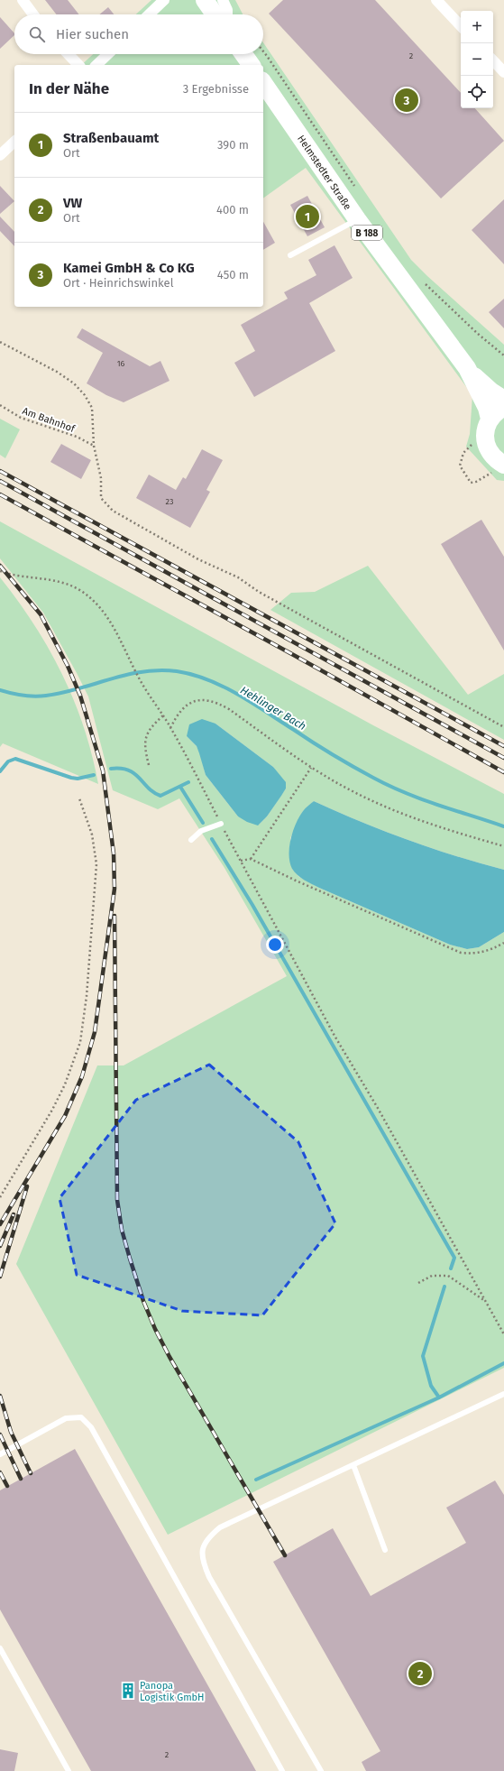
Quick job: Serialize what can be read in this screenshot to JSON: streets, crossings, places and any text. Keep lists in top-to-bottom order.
{
  "streets": {
    "main road": ["Helmstedter Straße", "B 188"],
    "path": ["Am Bahnhof"]
  },
  "water": ["Hehlinger Bach"],
  "places": {
    "building": ["Panopa Logistik GmbH"]
  },
  "house_numbers": [
    "2",
    "16",
    "23",
    "2"
  ],
  "page": {
    "map_buttons": ["+", "−"],
    "search": "Hier suchen",
    "heading": ["In der Nähe", "3 Ergebnisse"],
    "pins": ["3", "1", "2"],
    "list": [
      {
        "mark": "1",
        "name": "Straßenbauamt",
        "note": "Ort",
        "value": "390 m"
      },
      {
        "mark": "2",
        "name": "VW",
        "note": "Ort",
        "value": "400 m"
      },
      {
        "mark": "3",
        "name": "Kamei GmbH & Co KG",
        "note": "Ort · Heinrichswinkel",
        "value": "450 m"
      }
    ]
  }
}
